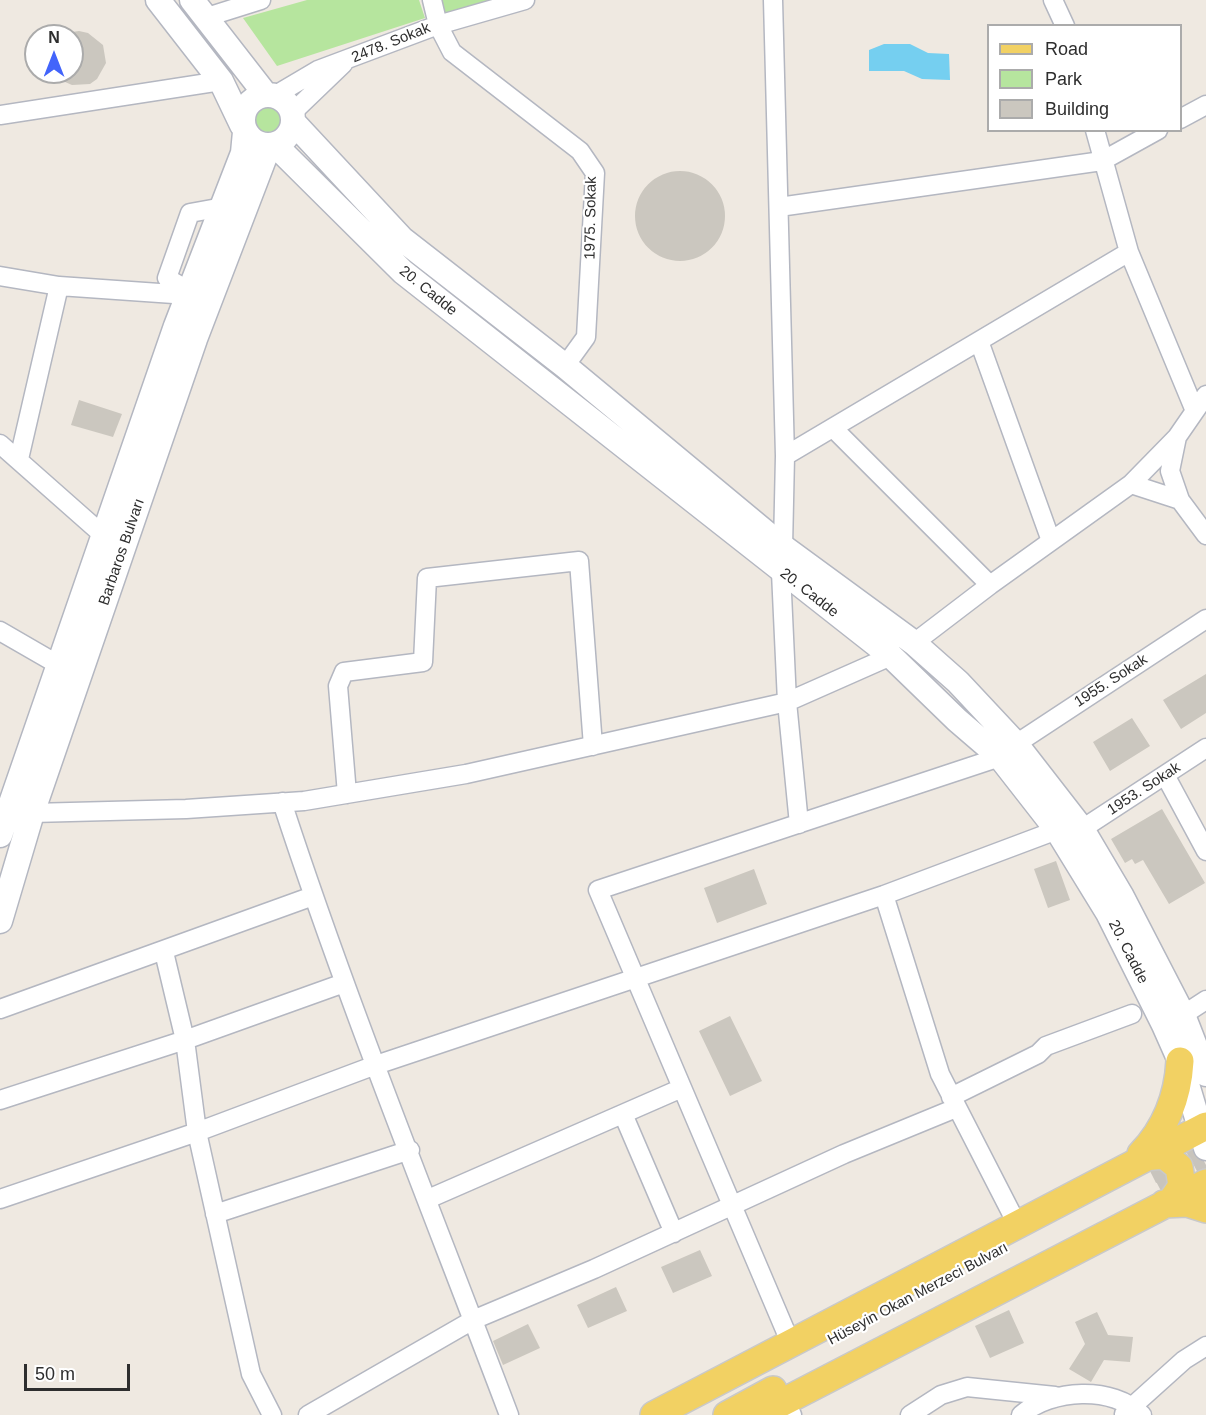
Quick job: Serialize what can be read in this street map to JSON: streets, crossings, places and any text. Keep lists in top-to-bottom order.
{
  "streets": {
    "main road": ["Hüseyin Okan Merzeci Bulvarı"],
    "street": [
      "2478. Sokak",
      "1975. Sokak",
      "20. Cadde",
      "Barbaros Bulvarı",
      "1955. Sokak",
      "1953. Sokak"
    ]
  },
  "crossings": [
    ["2478. Sokak", "1975. Sokak"],
    ["2478. Sokak", "20. Cadde"],
    ["2478. Sokak", "Barbaros Bulvarı"],
    ["1975. Sokak", "20. Cadde"],
    ["20. Cadde", "Barbaros Bulvarı"],
    ["20. Cadde", "1955. Sokak"],
    ["20. Cadde", "1953. Sokak"]
  ],
  "legend": ["Road", "Park", "Building"],
  "scale_bar": "50 m",
  "north": "top"
}
